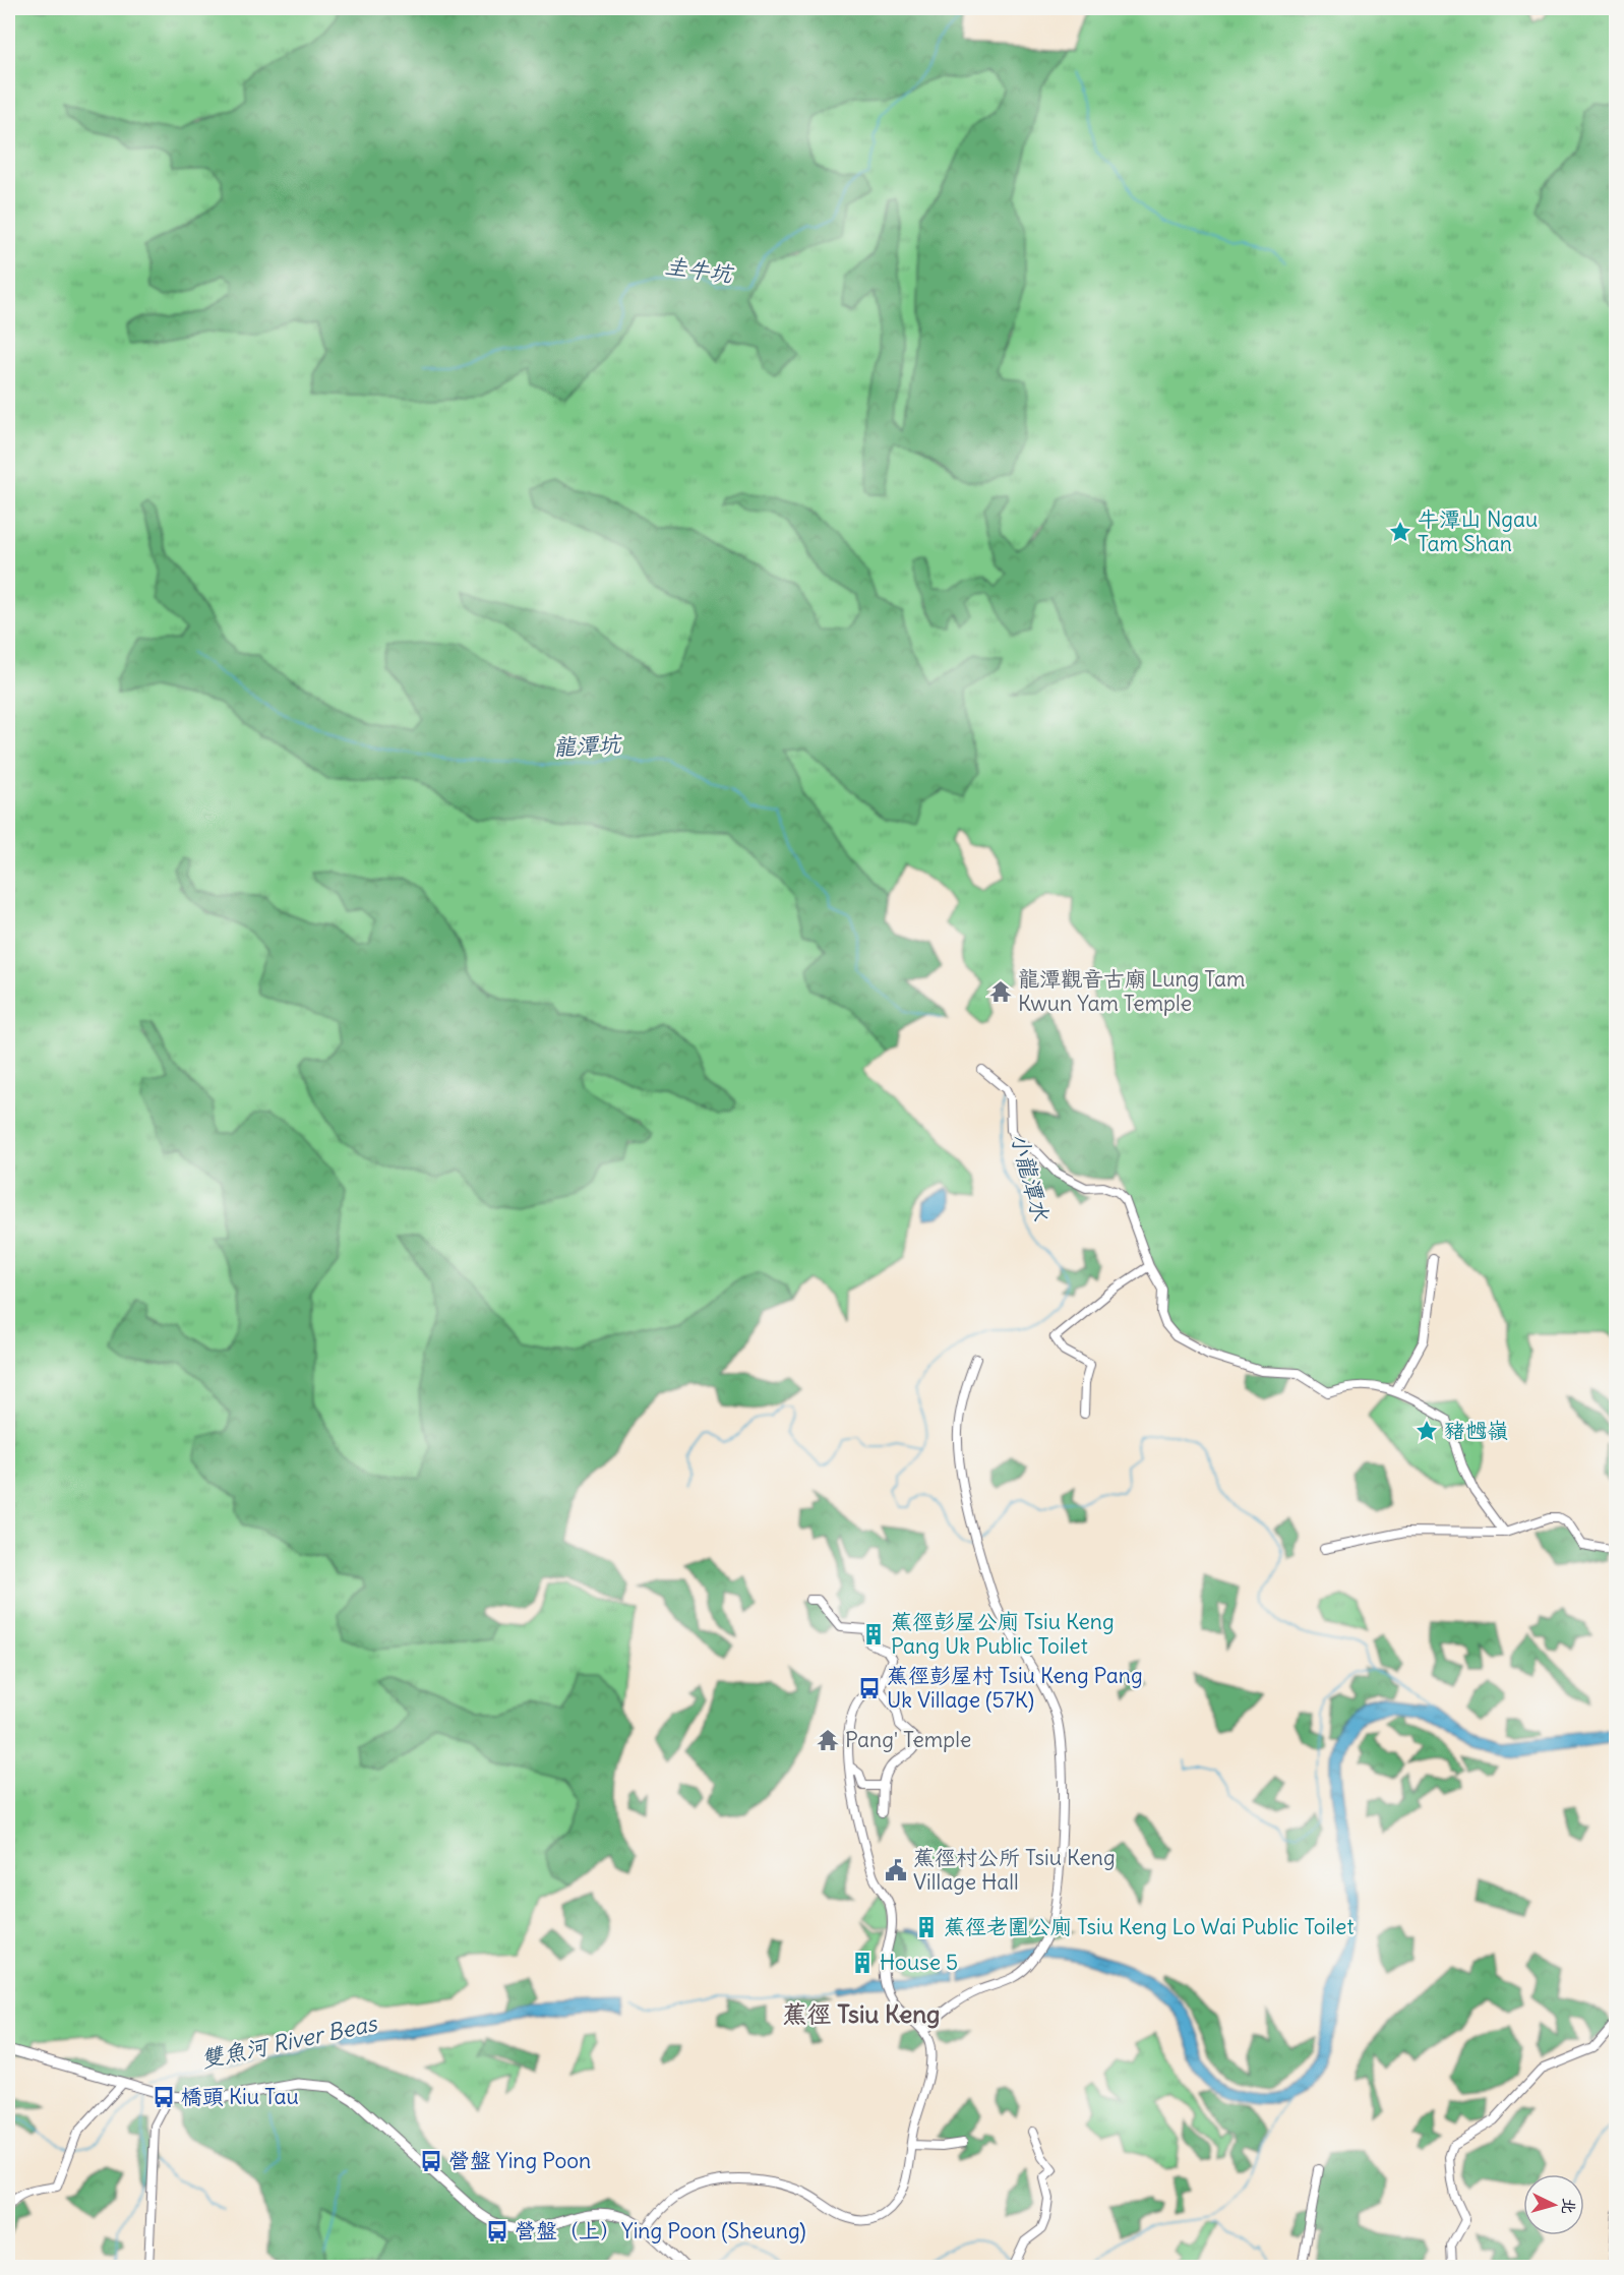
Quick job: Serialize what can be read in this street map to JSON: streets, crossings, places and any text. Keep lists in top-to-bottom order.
{
  "districts": ["蕉徑 Tsiu Keng"],
  "water": [
    "圭牛坑",
    "龍潭坑",
    "小龍潭水",
    "雙魚河 River Beas"
  ],
  "places": {
    "place": ["牛潭山 Ngau Tam Shan", "豬乸嶺"],
    "temple": ["龍潭觀音古廟 Lung Tam Kwun Yam Temple", "Pang' Temple"],
    "building": ["蕉徑彭屋公廁 Tsiu Keng Pang Uk Public Toilet", "蕉徑老圍公廁 Tsiu Keng Lo Wai Public Toilet", "House 5"],
    "bus stop": [
      "蕉徑彭屋村 Tsiu Keng Pang Uk Village (57K)",
      "橋頭 Kiu Tau",
      "營盤 Ying Poon",
      "營盤（上）Ying Poon (Sheung)"
    ],
    "public building": ["蕉徑村公所 Tsiu Keng Village Hall"]
  },
  "north": "right"
}
